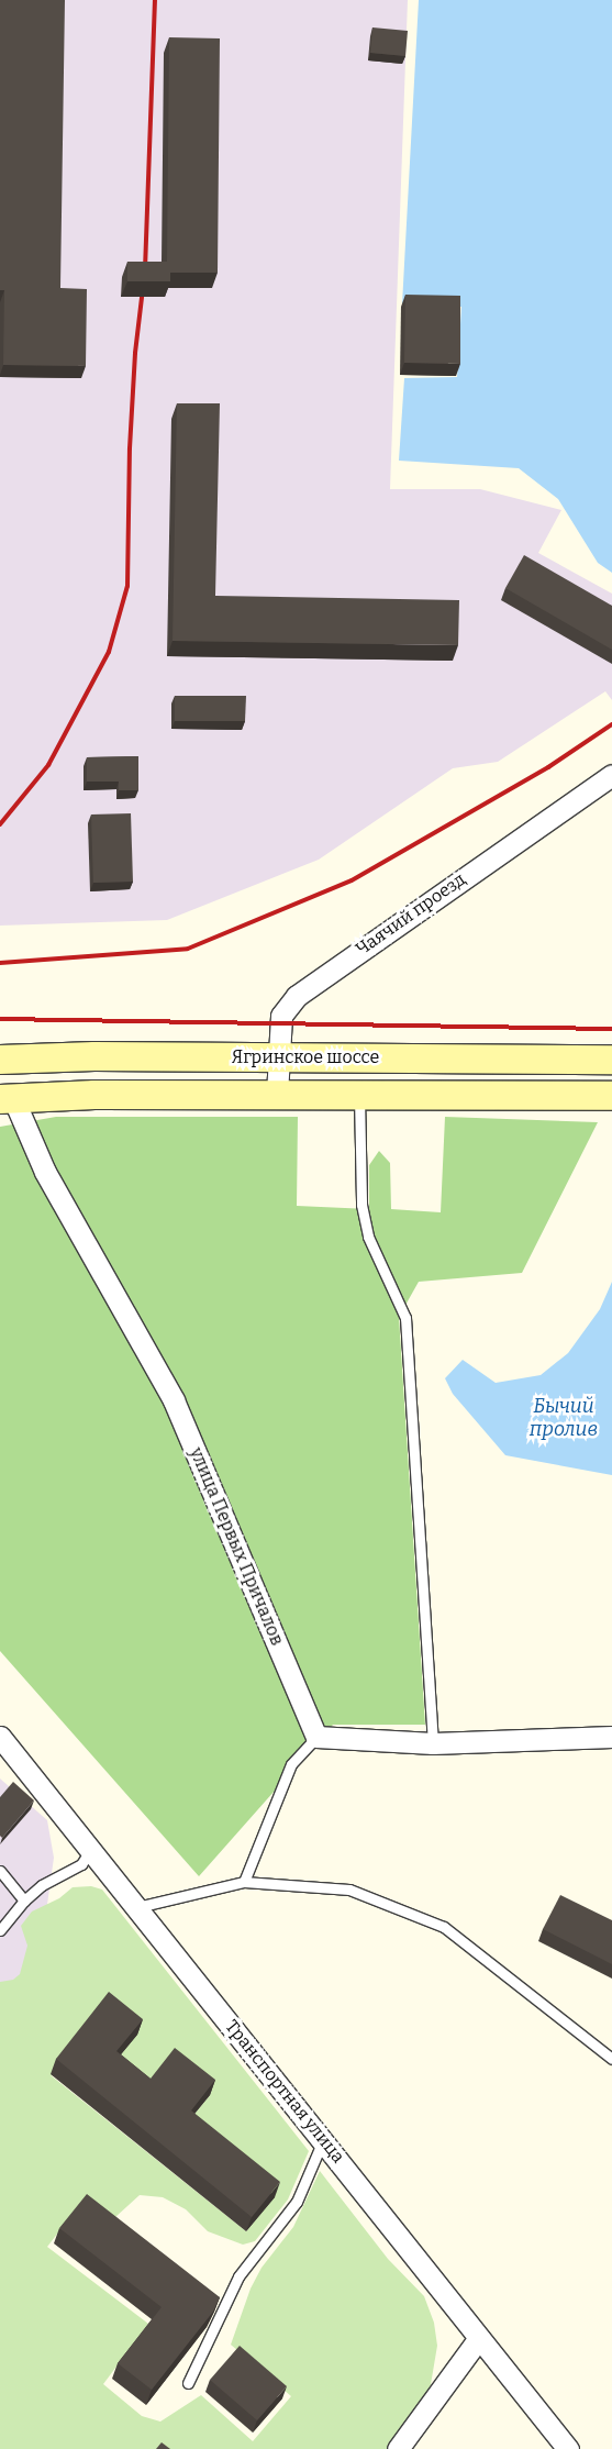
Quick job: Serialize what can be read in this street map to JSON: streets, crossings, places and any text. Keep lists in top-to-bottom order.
{
  "streets": {
    "main road": ["Ягринское шоссе"],
    "street": ["Чаячий проезд", "улица Первых Причалов", "Транспортная улица"]
  },
  "crossings": [
    ["Чаячий проезд", "Ягринское шоссе"]
  ],
  "water": ["Бычий пролив"]
}
